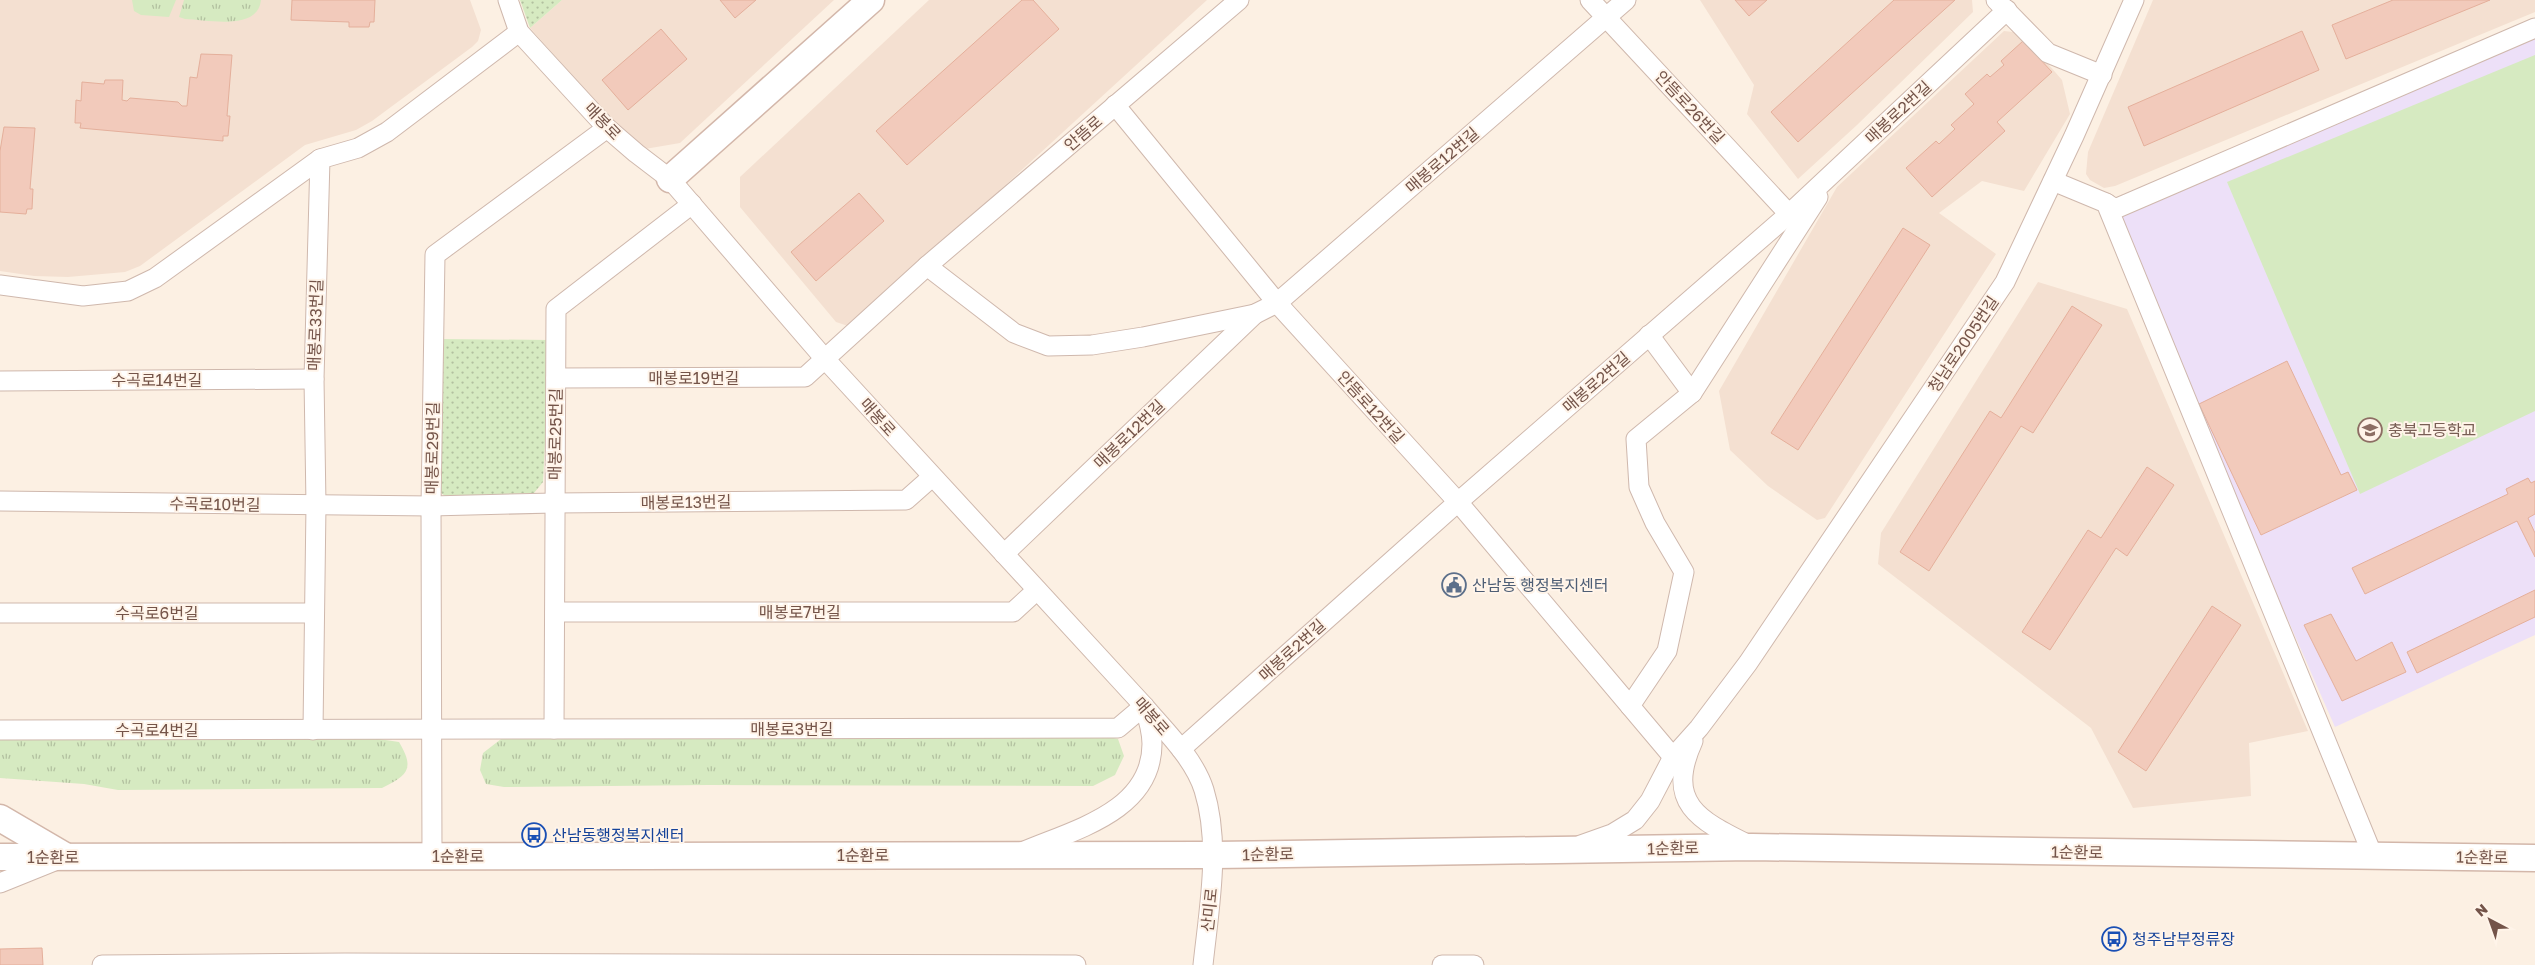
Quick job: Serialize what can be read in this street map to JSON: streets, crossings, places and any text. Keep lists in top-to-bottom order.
{
  "streets": {
    "main road": ["1순환로"],
    "street": [
      "안뜸로26번길",
      "매봉로2번길",
      "매봉로",
      "안뜸로",
      "매봉로12번길",
      "매봉로33번길",
      "청남로2005번길",
      "매봉로19번길",
      "수곡로14번길",
      "안뜸로12번길",
      "매봉로25번길",
      "매봉로29번길",
      "매봉로13번길",
      "수곡로10번길",
      "매봉로7번길",
      "수곡로6번길",
      "매봉로3번길",
      "수곡로4번길",
      "산미로"
    ]
  },
  "crossings": [
    ["안뜸로26번길", "매봉로2번길"],
    ["안뜸로26번길", "매봉로12번길"],
    ["매봉로2번길", "매봉로"],
    ["매봉로2번길", "안뜸로12번길"],
    ["매봉로", "안뜸로"],
    ["매봉로", "매봉로12번길"],
    ["매봉로", "매봉로19번길"],
    ["매봉로", "매봉로25번길"],
    ["매봉로", "매봉로29번길"],
    ["매봉로", "매봉로13번길"],
    ["매봉로", "매봉로7번길"],
    ["매봉로", "매봉로3번길"],
    ["매봉로", "1순환로"],
    ["매봉로", "산미로"],
    ["안뜸로", "매봉로12번길"],
    ["안뜸로", "매봉로19번길"],
    ["안뜸로", "안뜸로12번길"],
    ["매봉로12번길", "안뜸로12번길"],
    ["매봉로33번길", "수곡로14번길"],
    ["매봉로33번길", "수곡로10번길"],
    ["매봉로33번길", "수곡로6번길"],
    ["매봉로33번길", "수곡로4번길"],
    ["매봉로19번길", "매봉로25번길"],
    ["매봉로25번길", "매봉로13번길"],
    ["매봉로25번길", "매봉로7번길"],
    ["매봉로25번길", "매봉로3번길"],
    ["매봉로29번길", "매봉로13번길"],
    ["매봉로29번길", "수곡로10번길"],
    ["매봉로29번길", "매봉로3번길"],
    ["매봉로29번길", "수곡로4번길"],
    ["매봉로29번길", "1순환로"],
    ["매봉로13번길", "수곡로10번길"],
    ["매봉로3번길", "수곡로4번길"],
    ["1순환로", "산미로"]
  ],
  "places": {
    "school or university": ["충북고등학교"],
    "public building": ["산남동 행정복지센터"],
    "bus stop": ["산남동행정복지센터", "청주남부정류장"]
  },
  "north": "top left"
}
